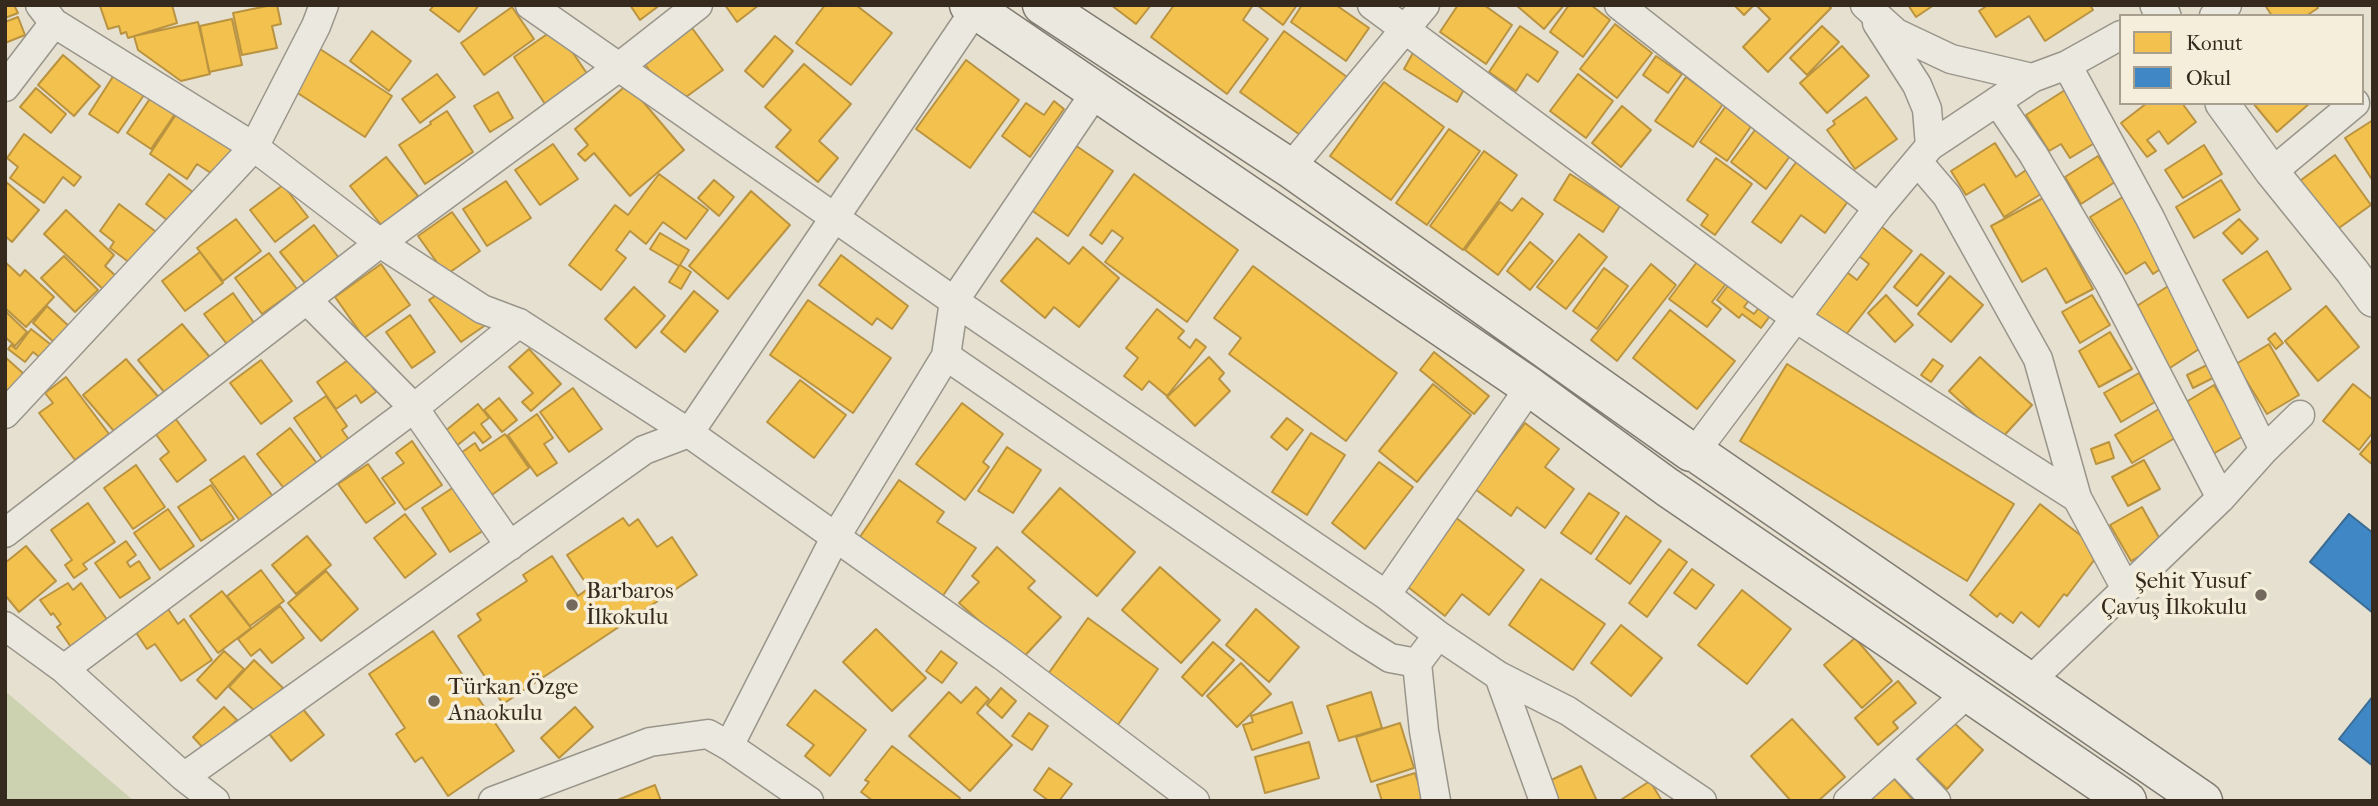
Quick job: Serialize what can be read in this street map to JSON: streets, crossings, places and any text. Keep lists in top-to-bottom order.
{
  "places": ["Şehit Yusuf Çavuş İlkokulu", "Barbaros İlkokulu", "Türkan Özge Anaokulu"],
  "legend": ["Konut", "Okul"]
}
